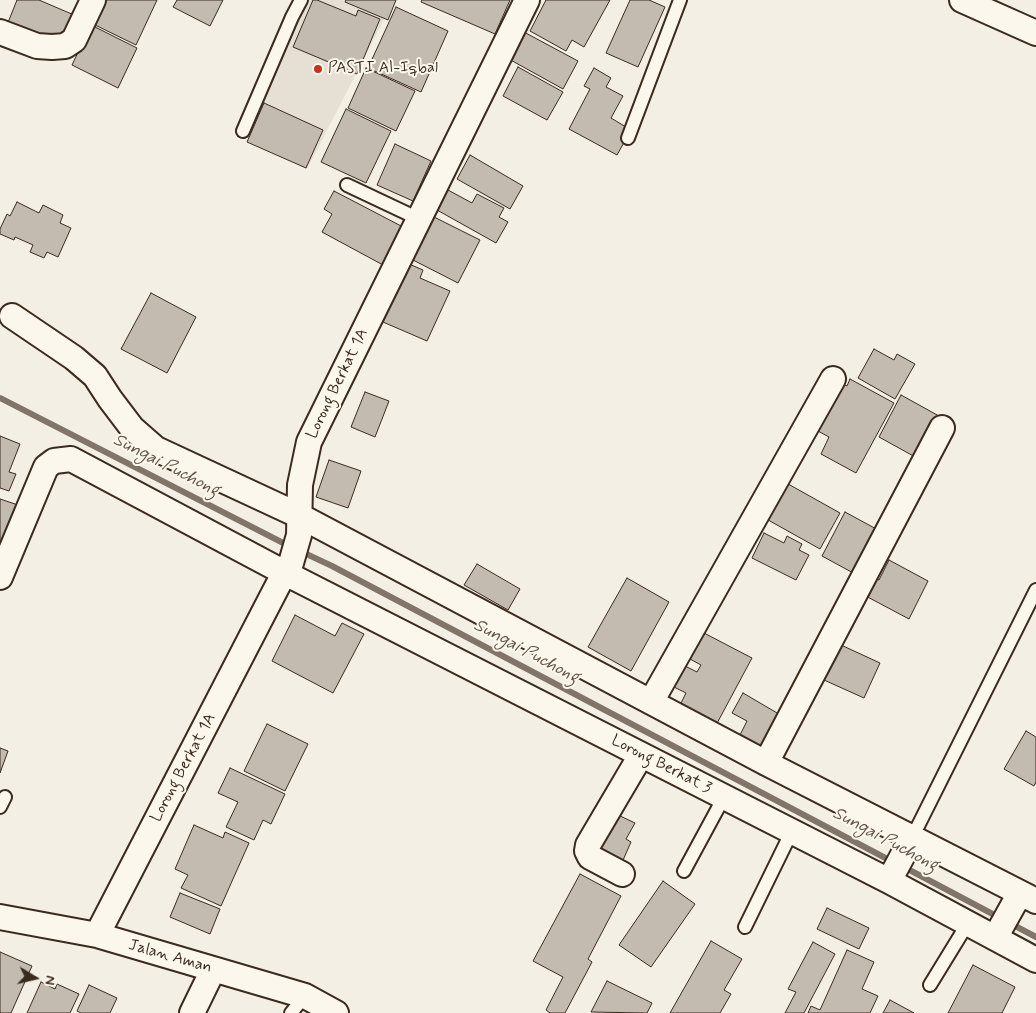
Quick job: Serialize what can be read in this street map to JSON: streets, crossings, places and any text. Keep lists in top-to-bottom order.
{
  "streets": {
    "street": ["Lorong Berkat 1A", "Lorong Berkat 3", "Jalan Aman"]
  },
  "crossings": [
    ["Lorong Berkat 1A", "Lorong Berkat 3"],
    ["Lorong Berkat 1A", "Jalan Aman"]
  ],
  "water": ["Sungai Puchong"],
  "places": ["PASTI Al-Iqbal"],
  "north": "right"
}
